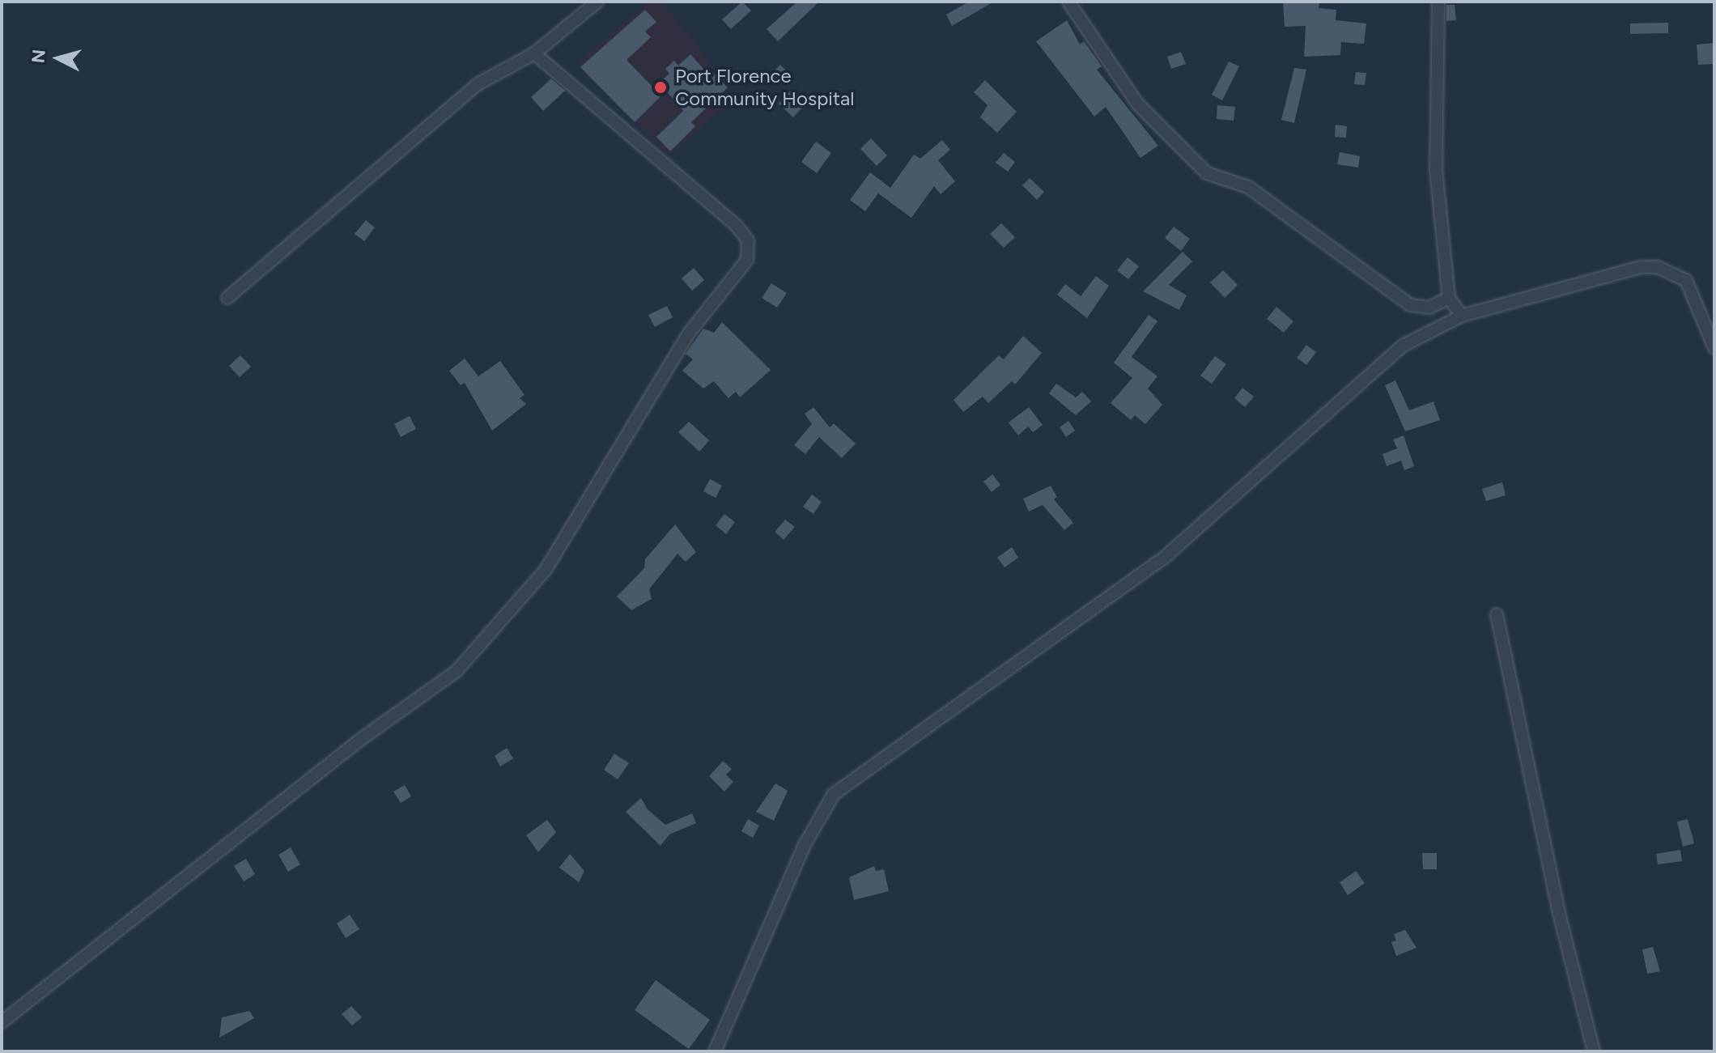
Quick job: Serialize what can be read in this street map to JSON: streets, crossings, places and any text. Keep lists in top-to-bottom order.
{
  "places": ["Port Florence Community Hospital"],
  "north": "left"
}
